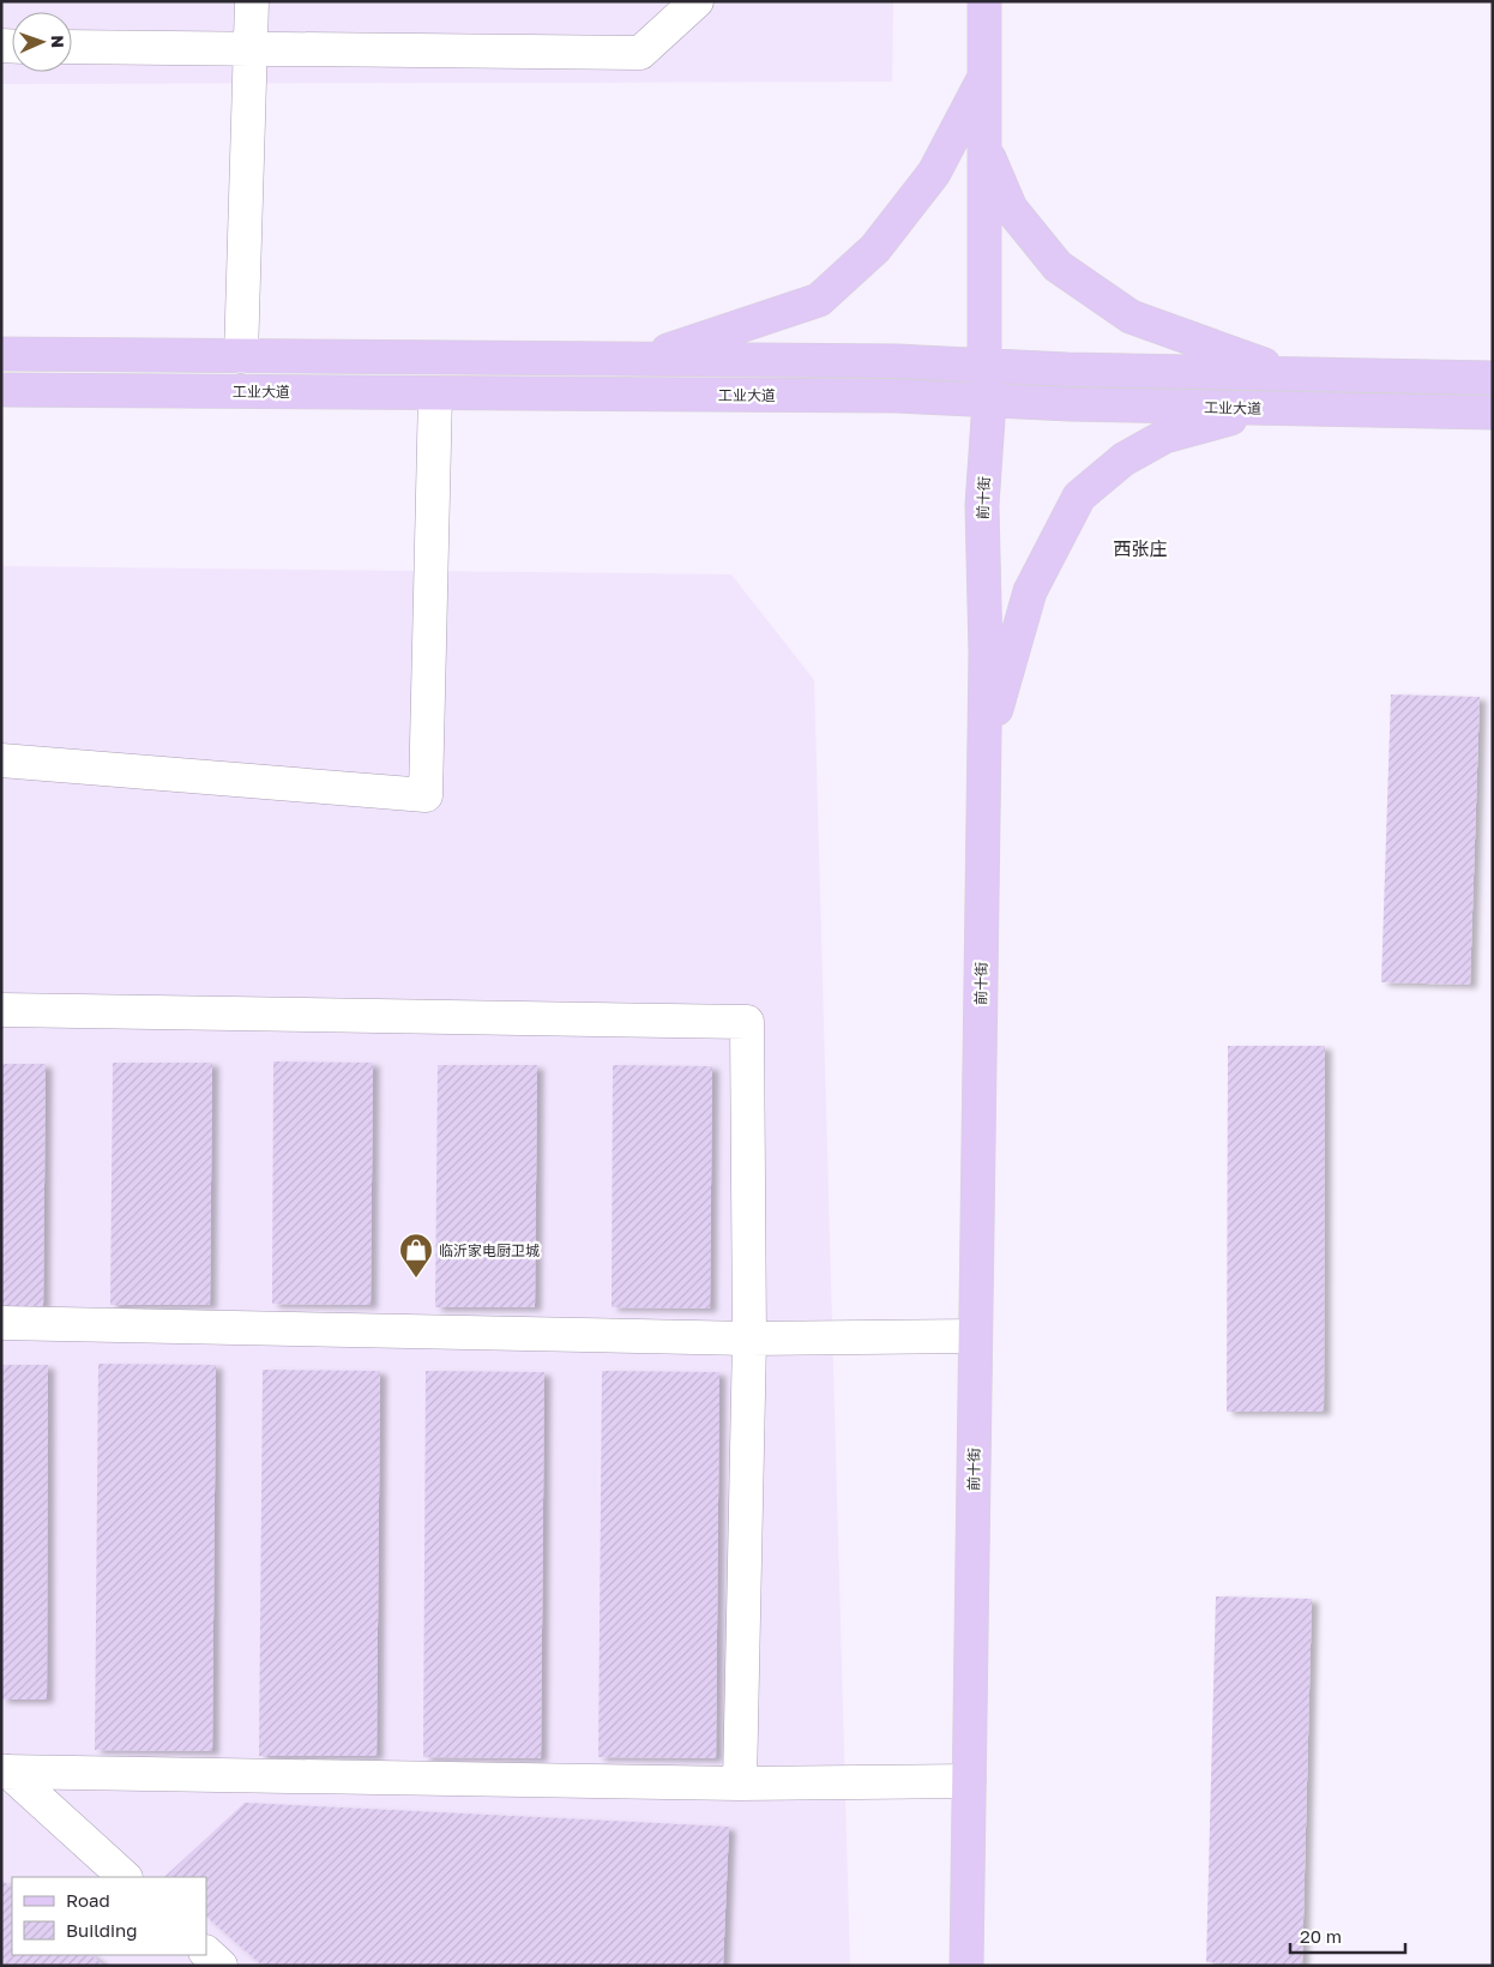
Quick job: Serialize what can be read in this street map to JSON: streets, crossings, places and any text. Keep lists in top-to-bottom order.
{
  "streets": {
    "main road": ["工业大道", "前十街"]
  },
  "crossings": [
    ["工业大道", "前十街"]
  ],
  "districts": ["西张庄"],
  "places": {
    "shop": ["临沂家电厨卫城"]
  },
  "legend": ["Road", "Building"],
  "scale_bar": "20 m",
  "north": "right"
}
